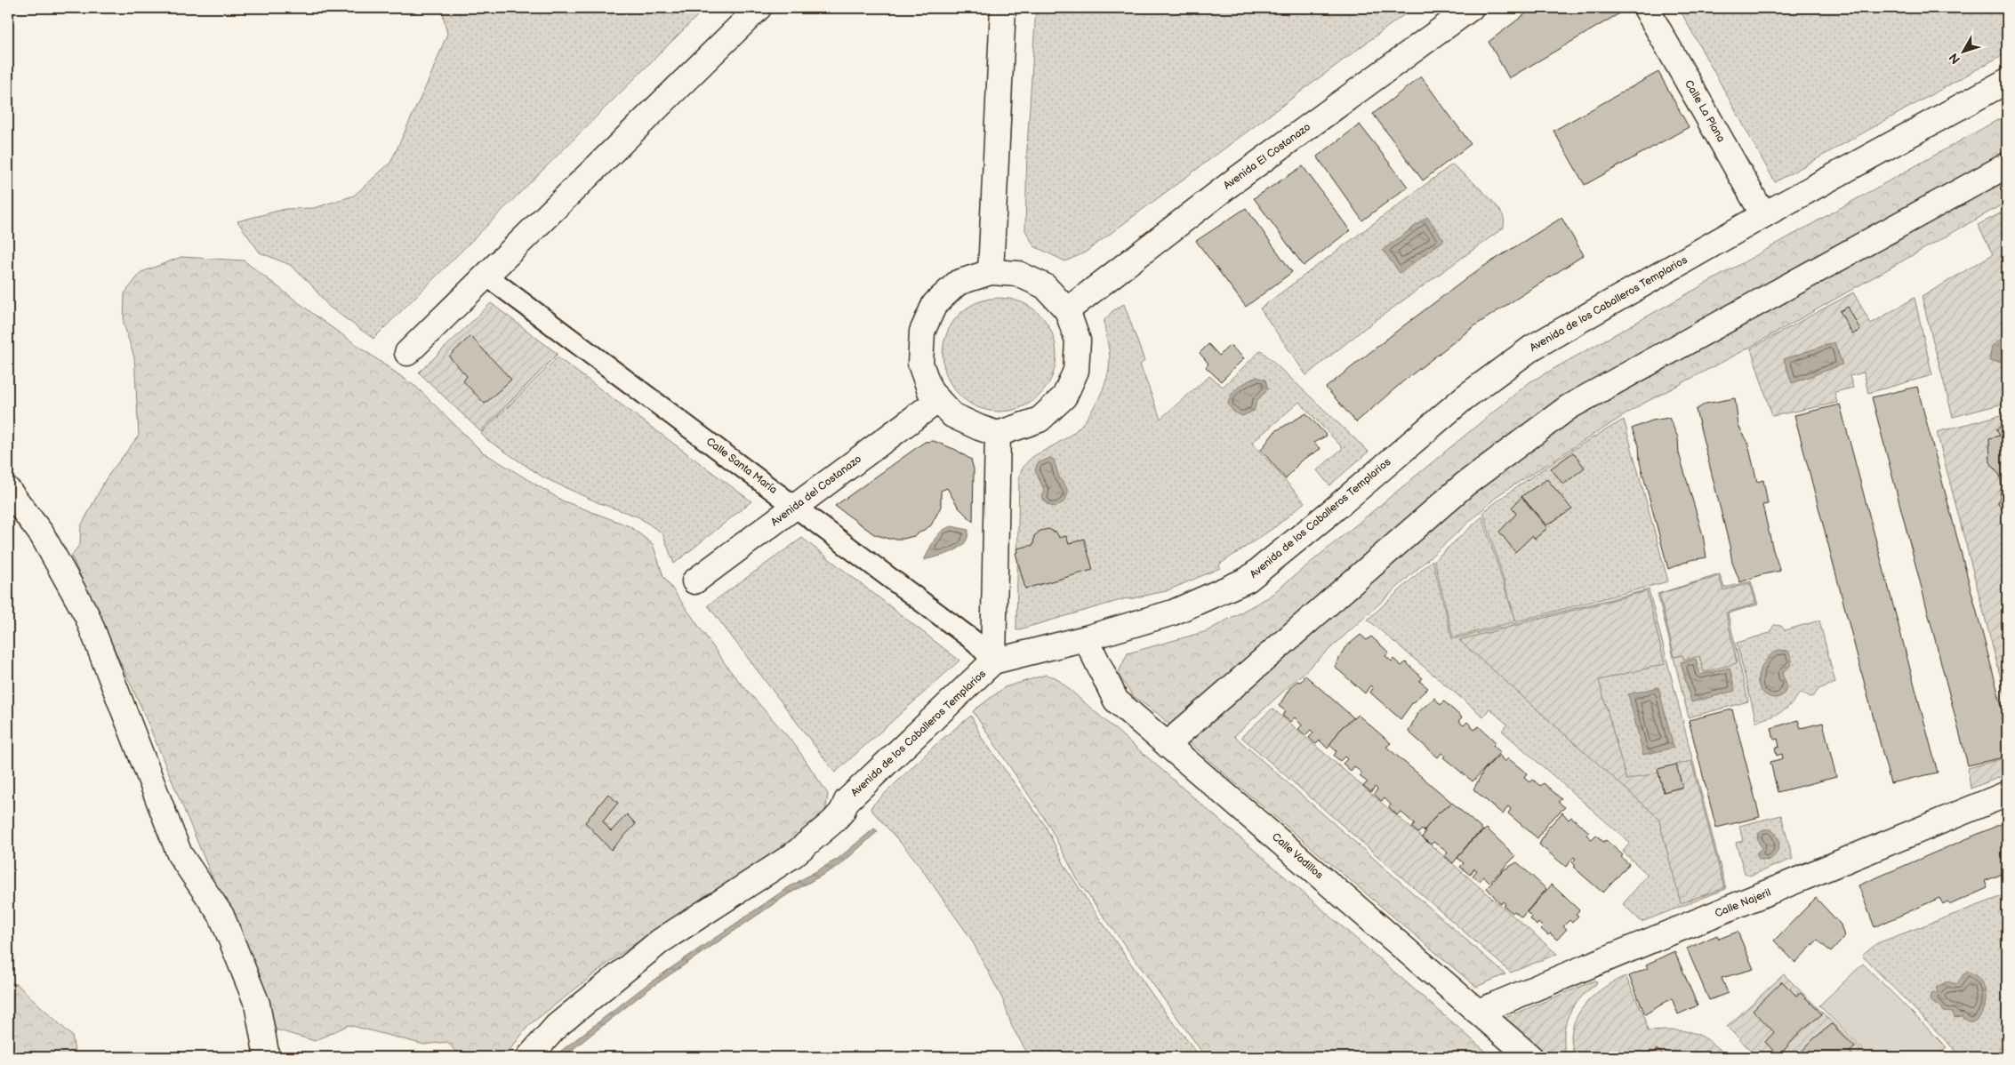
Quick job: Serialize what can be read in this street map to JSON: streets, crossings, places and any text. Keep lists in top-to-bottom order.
{
  "streets": {
    "street": [
      "Calle La Plana",
      "Avenida El Costanazo",
      "Avenida de los Caballeros Templarios",
      "Calle Santa María",
      "Avenida del Costanazo",
      "Calle Vadillos",
      "Calle Najeril"
    ]
  },
  "crossings": [
    ["Calle La Plana", "Avenida de los Caballeros Templarios"],
    ["Avenida El Costanazo", "Avenida del Costanazo"],
    ["Avenida de los Caballeros Templarios", "Calle Santa María"],
    ["Avenida de los Caballeros Templarios", "Calle Vadillos"],
    ["Calle Santa María", "Avenida del Costanazo"],
    ["Calle Vadillos", "Calle Najeril"]
  ],
  "north": "bottom left"
}
